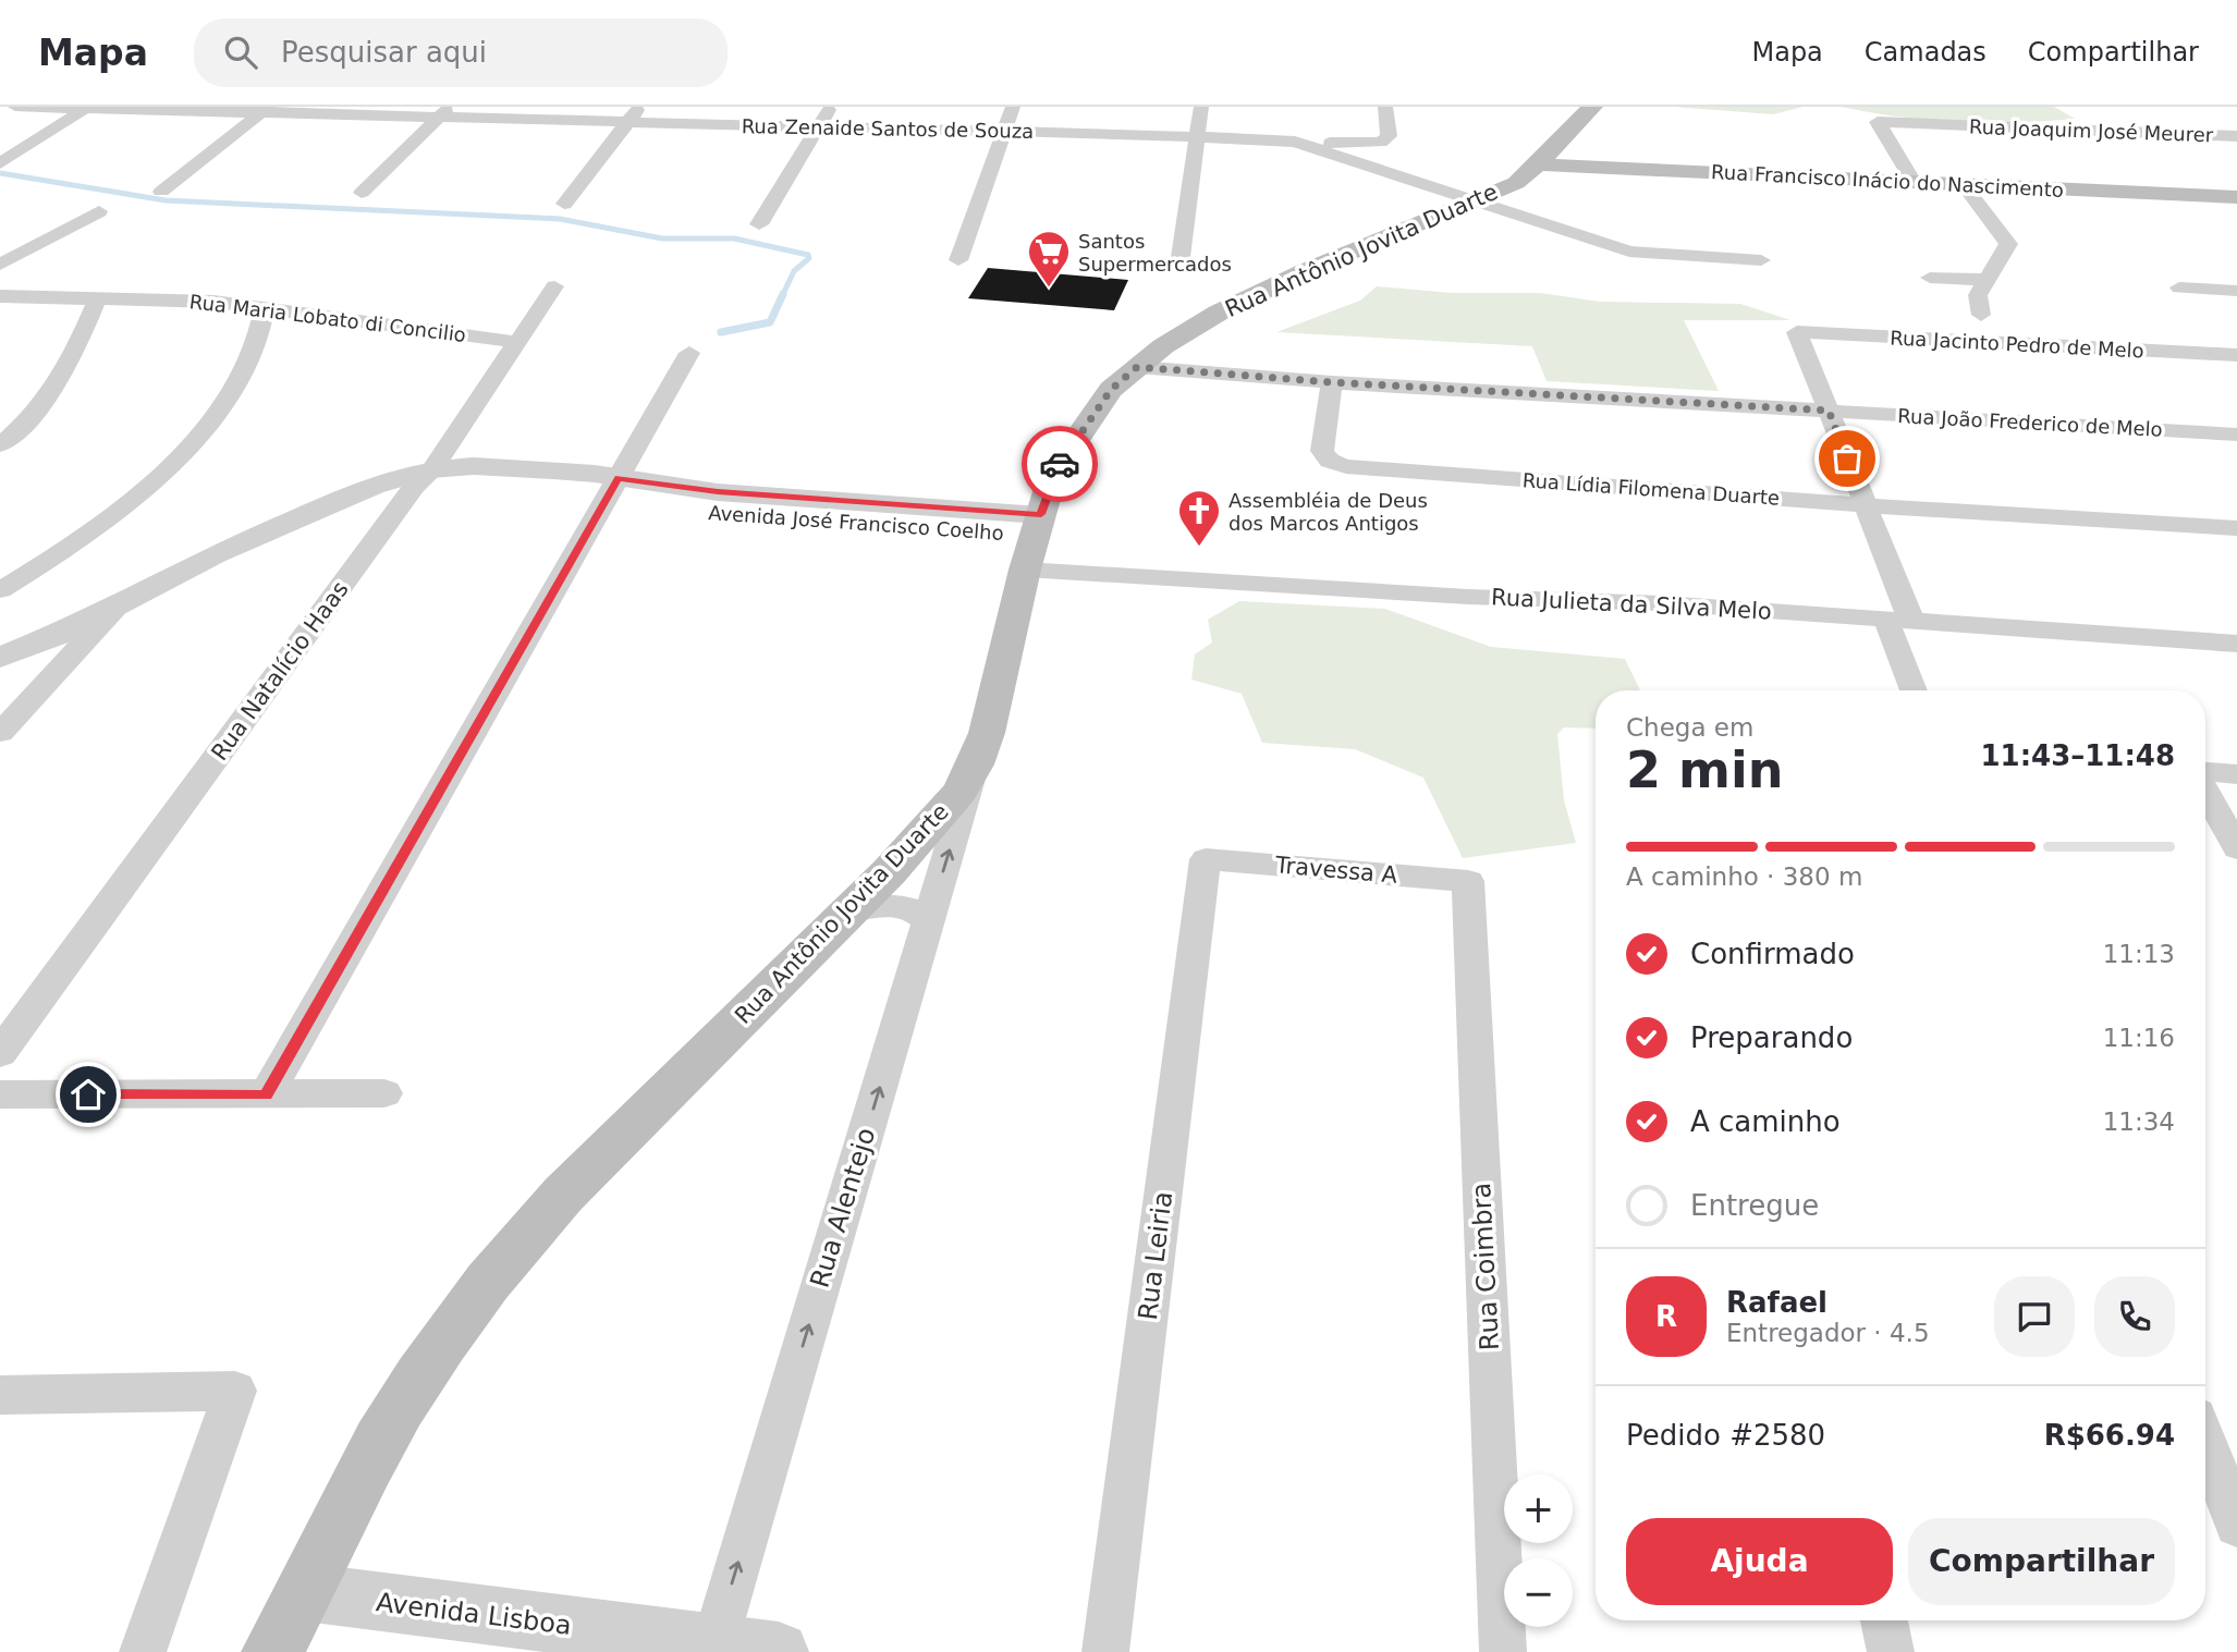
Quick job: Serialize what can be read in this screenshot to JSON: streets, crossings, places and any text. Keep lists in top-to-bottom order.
{
  "streets": {
    "main road": ["Rua Francisco Inácio do Nascimento", "Rua Antônio Jovita Duarte"],
    "street": [
      "Rua Zenaide Santos de Souza",
      "Rua Joaquim José Meurer",
      "Rua Maria Lobato di Concilio",
      "Rua Jacinto Pedro de Melo",
      "Rua João Frederico de Melo",
      "Rua Lídia Filomena Duarte",
      "Avenida José Francisco Coelho",
      "Rua Julieta da Silva Melo",
      "Rua Natalício Haas",
      "Travessa A",
      "Rua Alentejo",
      "Rua Leiria",
      "Rua Coimbra",
      "Avenida Lisboa"
    ]
  },
  "crossings": [
    ["Rua Zenaide Santos de Souza", "Rua Antônio Jovita Duarte"],
    ["Rua Joaquim José Meurer", "Rua Francisco Inácio do Nascimento"],
    ["Rua Francisco Inácio do Nascimento", "Rua Antônio Jovita Duarte"],
    ["Rua Antônio Jovita Duarte", "Rua João Frederico de Melo"],
    ["Rua Antônio Jovita Duarte", "Avenida José Francisco Coelho"],
    ["Rua Antônio Jovita Duarte", "Rua Julieta da Silva Melo"],
    ["Rua Antônio Jovita Duarte", "Rua Alentejo"],
    ["Rua Antônio Jovita Duarte", "Avenida Lisboa"],
    ["Rua Maria Lobato di Concilio", "Rua Natalício Haas"],
    ["Rua Jacinto Pedro de Melo", "Rua João Frederico de Melo"],
    ["Rua João Frederico de Melo", "Rua Lídia Filomena Duarte"],
    ["Avenida José Francisco Coelho", "Rua Julieta da Silva Melo"],
    ["Avenida José Francisco Coelho", "Rua Natalício Haas"],
    ["Travessa A", "Rua Leiria"],
    ["Travessa A", "Rua Coimbra"],
    ["Rua Alentejo", "Avenida Lisboa"]
  ],
  "one_way": ["Rua Alentejo"],
  "places": {
    "supermarket": ["Santos Supermercados"],
    "church": ["Assembléia de Deus dos Marcos Antigos"]
  },
  "page": {
    "header": "Mapa",
    "search": "Pesquisar aqui",
    "nav": ["Mapa", "Camadas", "Compartilhar"],
    "heading": ["2 min", "Chega em", "11:43–11:48"],
    "panel": [
      "Rafael",
      "Entregador · 4.5",
      "Pedido #2580",
      "R$66.94"
    ],
    "bar": "A caminho · 380 m",
    "list": [
      ["Confirmado", "11:13"],
      ["Preparando", "11:16"],
      ["A caminho", "11:34"],
      "Entregue"
    ],
    "round": "R",
    "map_buttons": ["+", "−"],
    "buttons": ["Ajuda", "Compartilhar"]
  }
}
